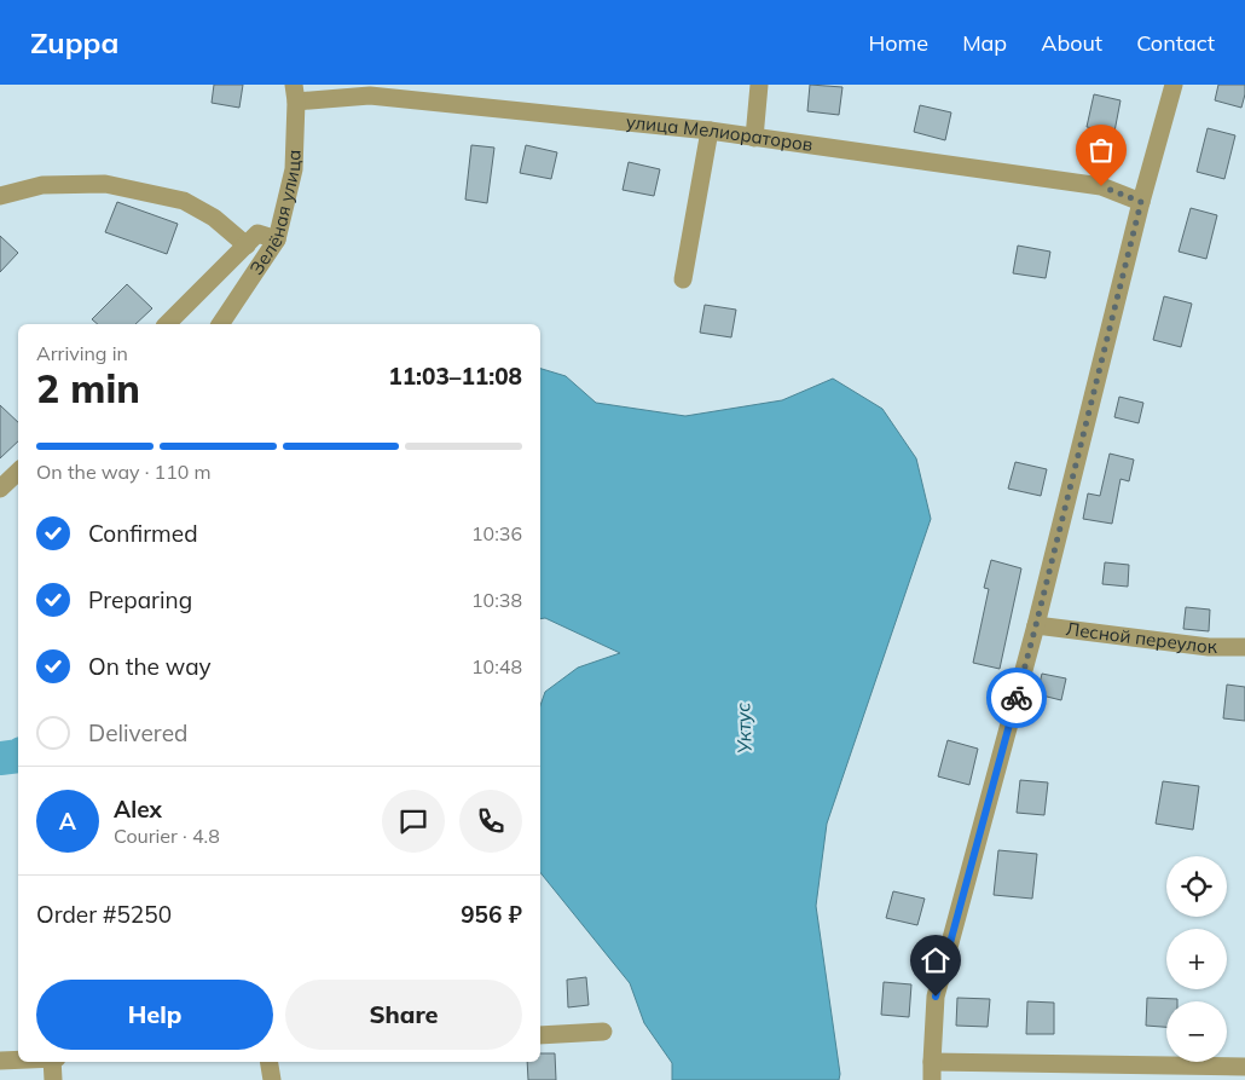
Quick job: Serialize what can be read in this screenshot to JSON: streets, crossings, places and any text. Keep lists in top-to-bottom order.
{
  "streets": {
    "street": ["улица Мелиораторов", "Зелёная улица", "Лесной переулок"]
  },
  "crossings": [
    ["улица Мелиораторов", "Зелёная улица"]
  ],
  "water": ["Уктус"],
  "page": {
    "header": "Zuppa",
    "nav": [
      "Home",
      "Map",
      "About",
      "Contact"
    ],
    "heading": ["2 min", "Arriving in", "11:03–11:08"],
    "panel": [
      "Alex",
      "Courier · 4.8",
      "Order #5250",
      "956 ₽"
    ],
    "bar": "On the way · 110 m",
    "list": [
      ["Confirmed", "10:36"],
      ["Preparing", "10:38"],
      ["On the way", "10:48"],
      "Delivered"
    ],
    "round": "A",
    "map_buttons": ["+", "−"],
    "buttons": ["Help", "Share"]
  }
}
